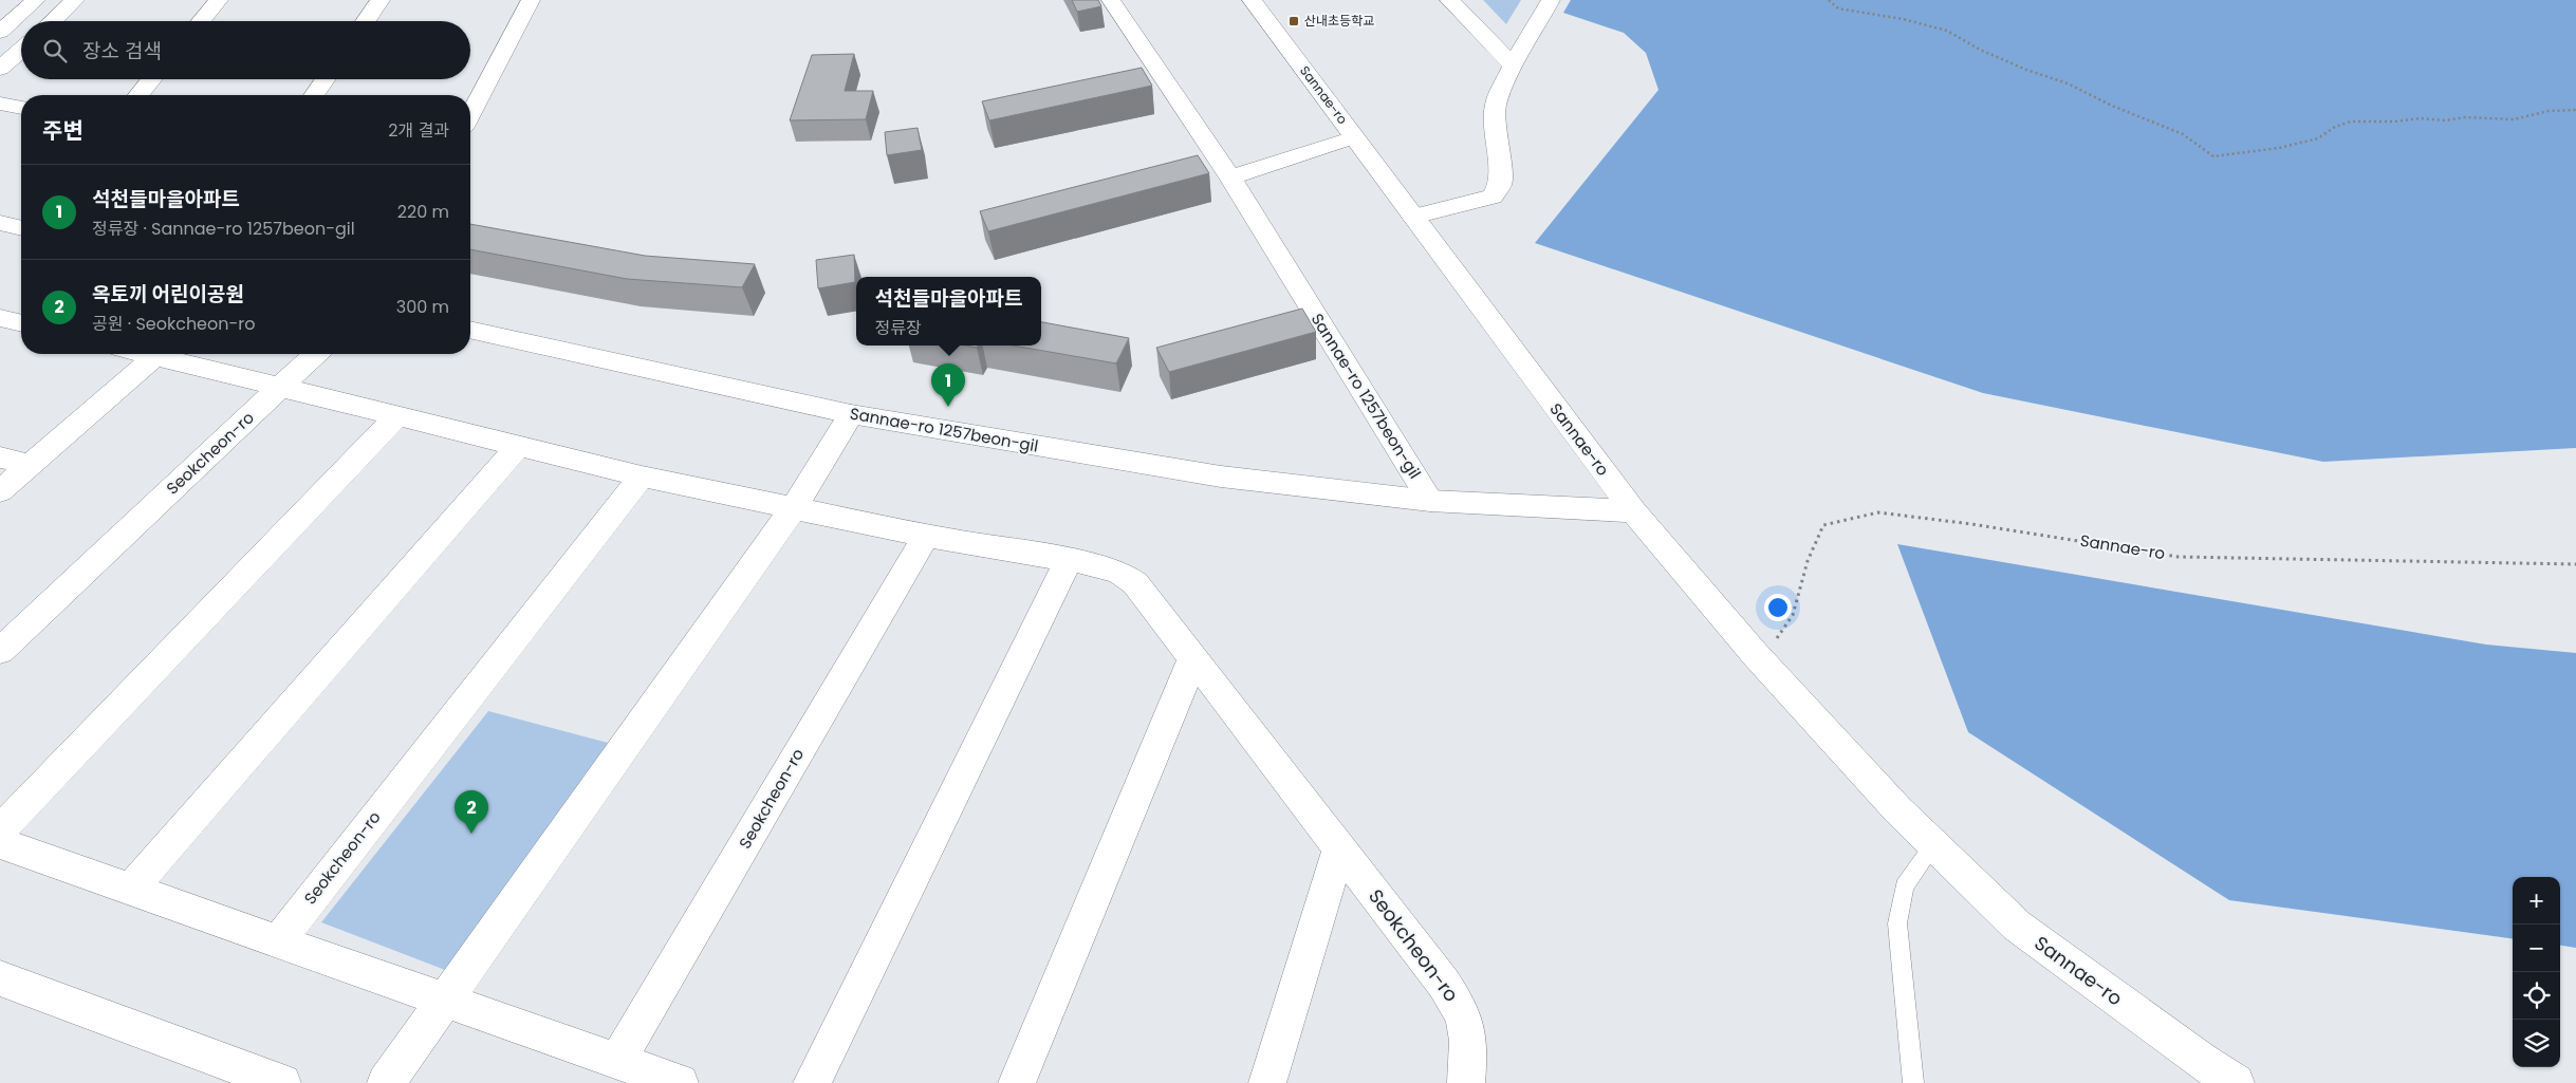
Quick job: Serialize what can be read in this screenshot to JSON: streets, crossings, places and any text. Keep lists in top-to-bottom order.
{
  "streets": {
    "street": ["Sannae-ro", "Sannae-ro 1257beon-gil", "Seokcheon-ro"]
  },
  "crossings": [
    ["Sannae-ro", "Sannae-ro 1257beon-gil"]
  ],
  "places": {
    "transit": ["산내초등학교"]
  },
  "page": {
    "search": "장소 검색",
    "heading": ["주변", "2개 결과"],
    "list": [
      {
        "mark": "1",
        "name": "석천들마을아파트",
        "note": "정류장 · Sannae-ro 1257beon-gil",
        "value": "220 m"
      },
      {
        "mark": "2",
        "name": "옥토끼 어린이공원",
        "note": "공원 · Seokcheon-ro",
        "value": "300 m"
      }
    ],
    "popup": ["석천들마을아파트", "정류장"],
    "pins": ["1", "2"],
    "map_buttons": ["+", "−"]
  }
}
